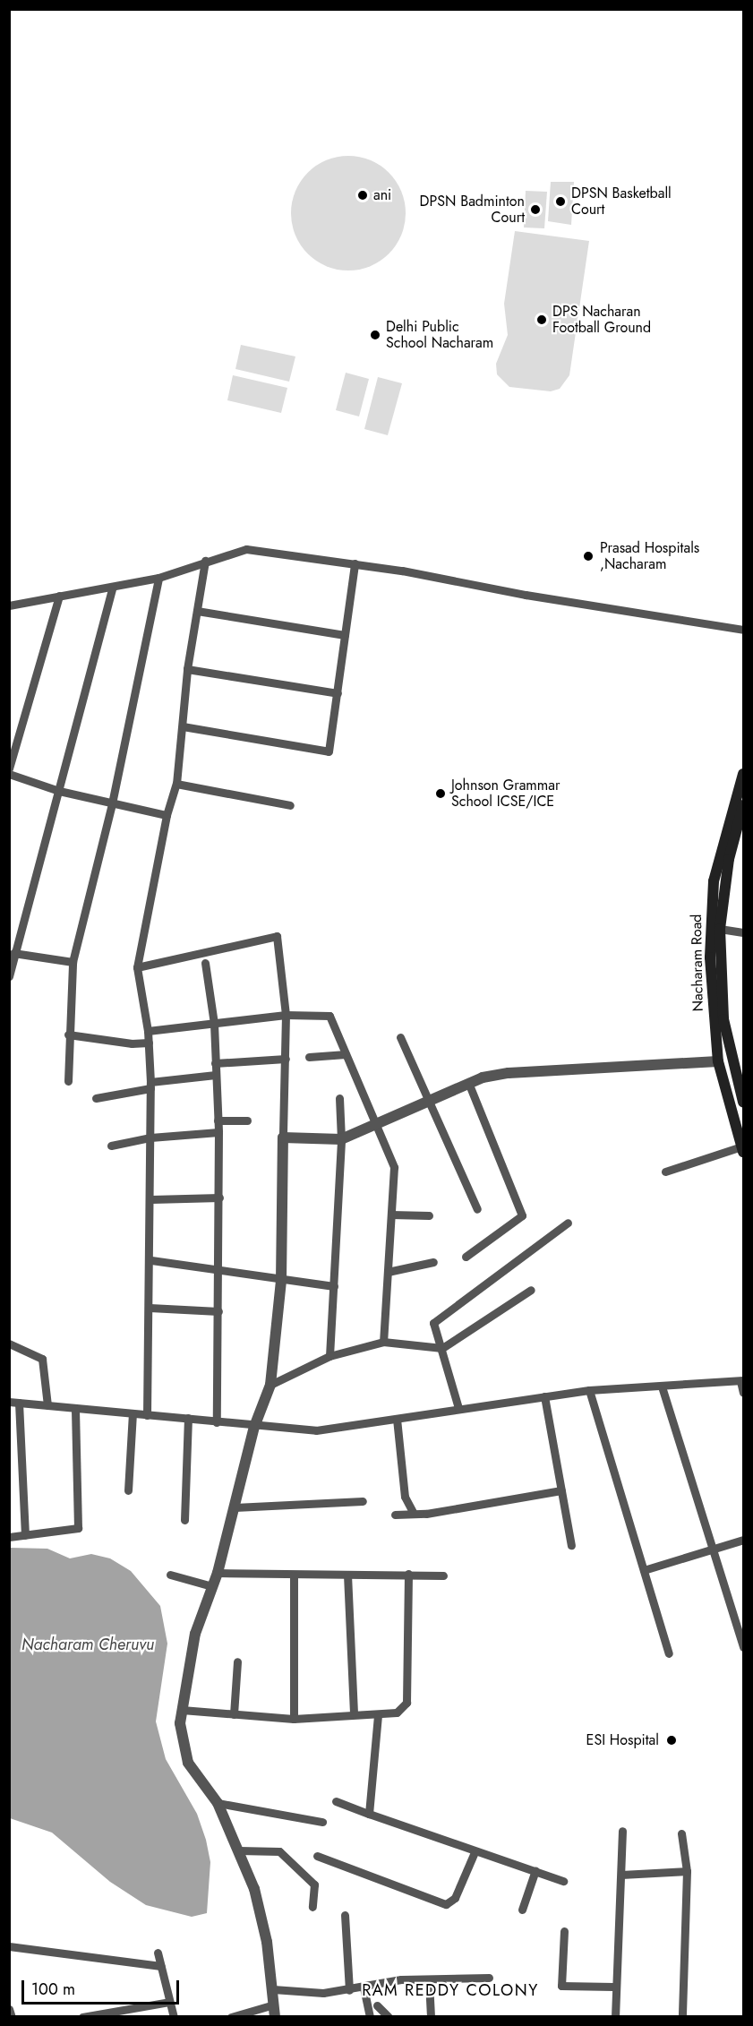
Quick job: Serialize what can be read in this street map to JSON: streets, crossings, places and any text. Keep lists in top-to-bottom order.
{
  "streets": {
    "main road": ["Nacharam Road"]
  },
  "districts": ["RAM REDDY COLONY"],
  "water": ["Nacharam Cheruvu"],
  "places": [
    "ani",
    "DPSN Basketball Court",
    "DPSN Badminton Court",
    "DPS Nacharan Football Ground",
    "Delhi Public School Nacharam",
    "Prasad Hospitals ,Nacharam",
    "Johnson Grammar School ICSE/ICE",
    "ESI Hospital"
  ],
  "scale_bar": "100 m"
}
